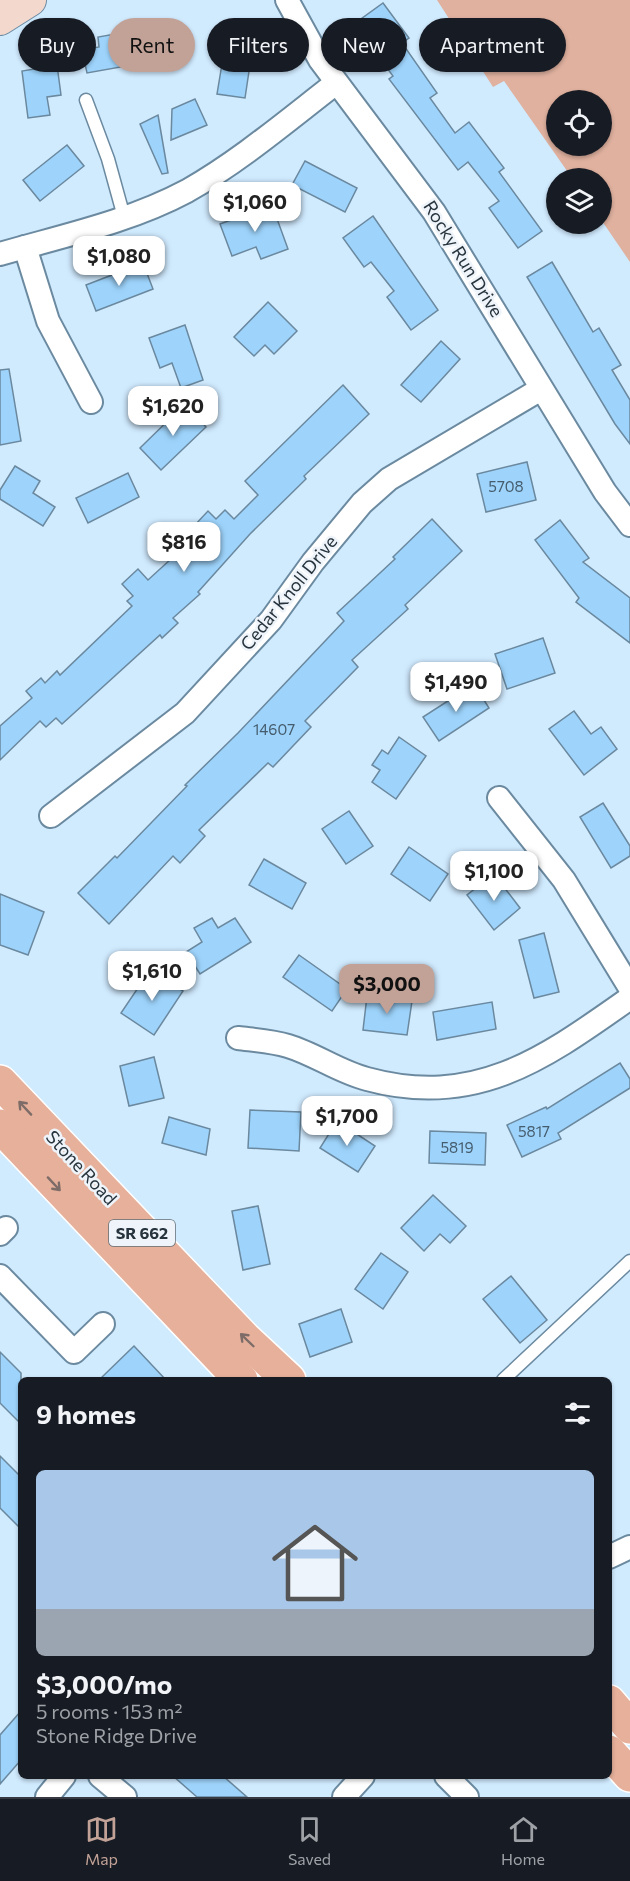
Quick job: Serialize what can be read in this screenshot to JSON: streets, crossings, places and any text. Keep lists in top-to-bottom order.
{
  "streets": {
    "main road": ["Stone Road", "SR 662"],
    "street": ["Rocky Run Drive", "Cedar Knoll Drive"]
  },
  "crossings": [
    ["Rocky Run Drive", "Cedar Knoll Drive"]
  ],
  "house_numbers": [
    "5708",
    "14607",
    "5817",
    "5819"
  ],
  "page": {
    "chip": [
      "Buy",
      "Rent",
      "Filters",
      "New",
      "Apartment"
    ],
    "price": [
      "$1,060",
      "$1,080",
      "$1,620",
      "$816",
      "$1,490",
      "$1,100",
      "$1,610",
      "$3,000",
      "$1,700"
    ],
    "heading": "9 homes",
    "list": [
      {
        "name": "$3,000/mo",
        "note": "5 rooms · 153 m² · Stone Ridge Drive"
      }
    ],
    "tabs": ["Map", "Saved", "Home"]
  }
}
